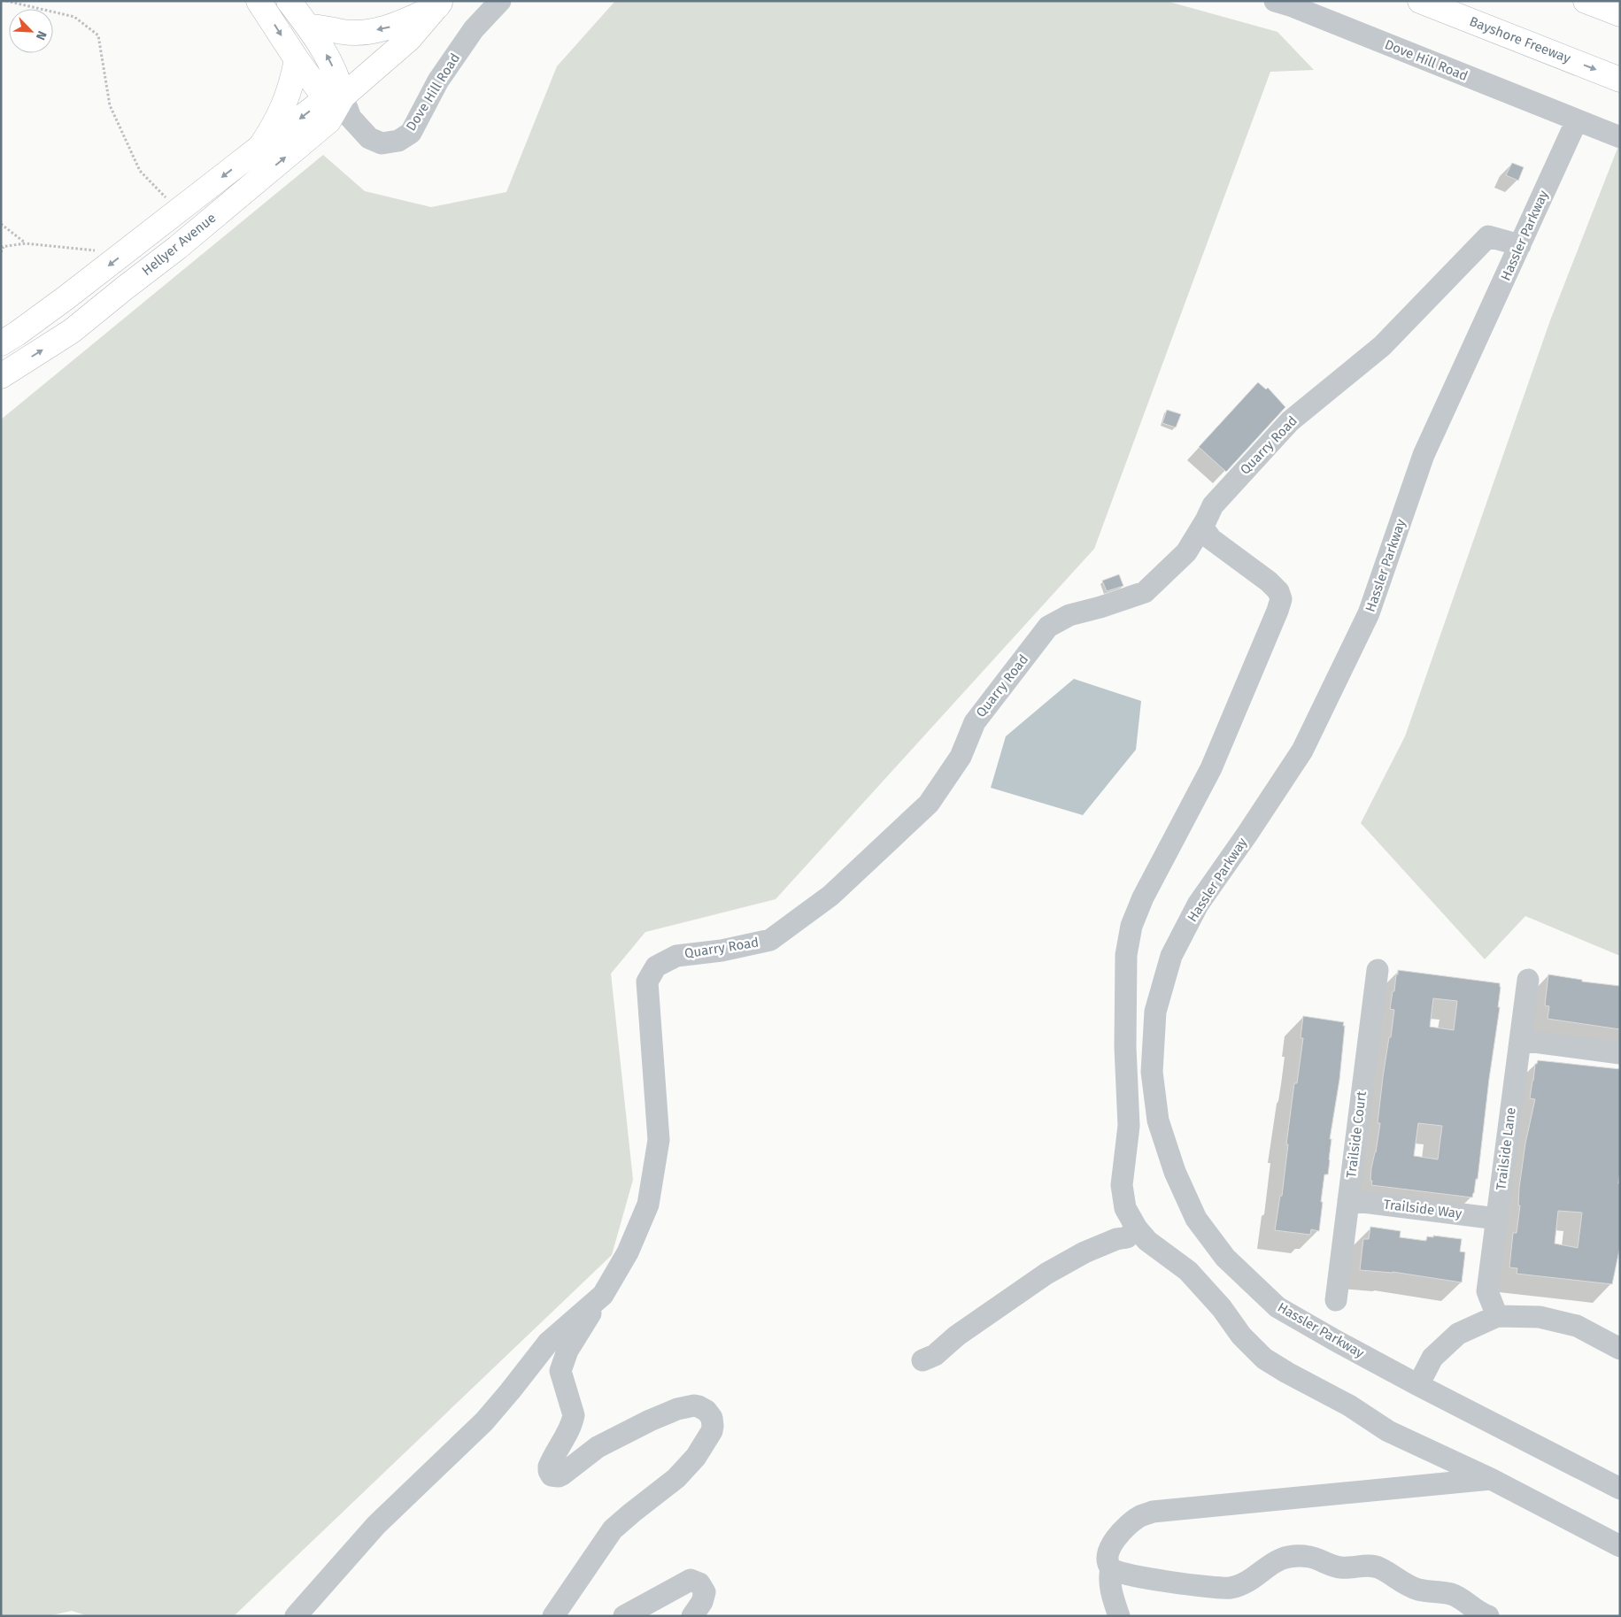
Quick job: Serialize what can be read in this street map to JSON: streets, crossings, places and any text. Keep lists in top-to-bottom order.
{
  "streets": {
    "main road": ["Bayshore Freeway", "Hellyer Avenue"],
    "street": [
      "Dove Hill Road",
      "Hassler Parkway",
      "Quarry Road",
      "Trailside Court",
      "Trailside Lane",
      "Trailside Way"
    ]
  },
  "crossings": [
    ["Dove Hill Road", "Hassler Parkway"],
    ["Dove Hill Road", "Hellyer Avenue"],
    ["Hassler Parkway", "Quarry Road"],
    ["Trailside Court", "Trailside Way"],
    ["Trailside Lane", "Trailside Way"]
  ],
  "one_way": ["Bayshore Freeway"],
  "north": "bottom right"
}
